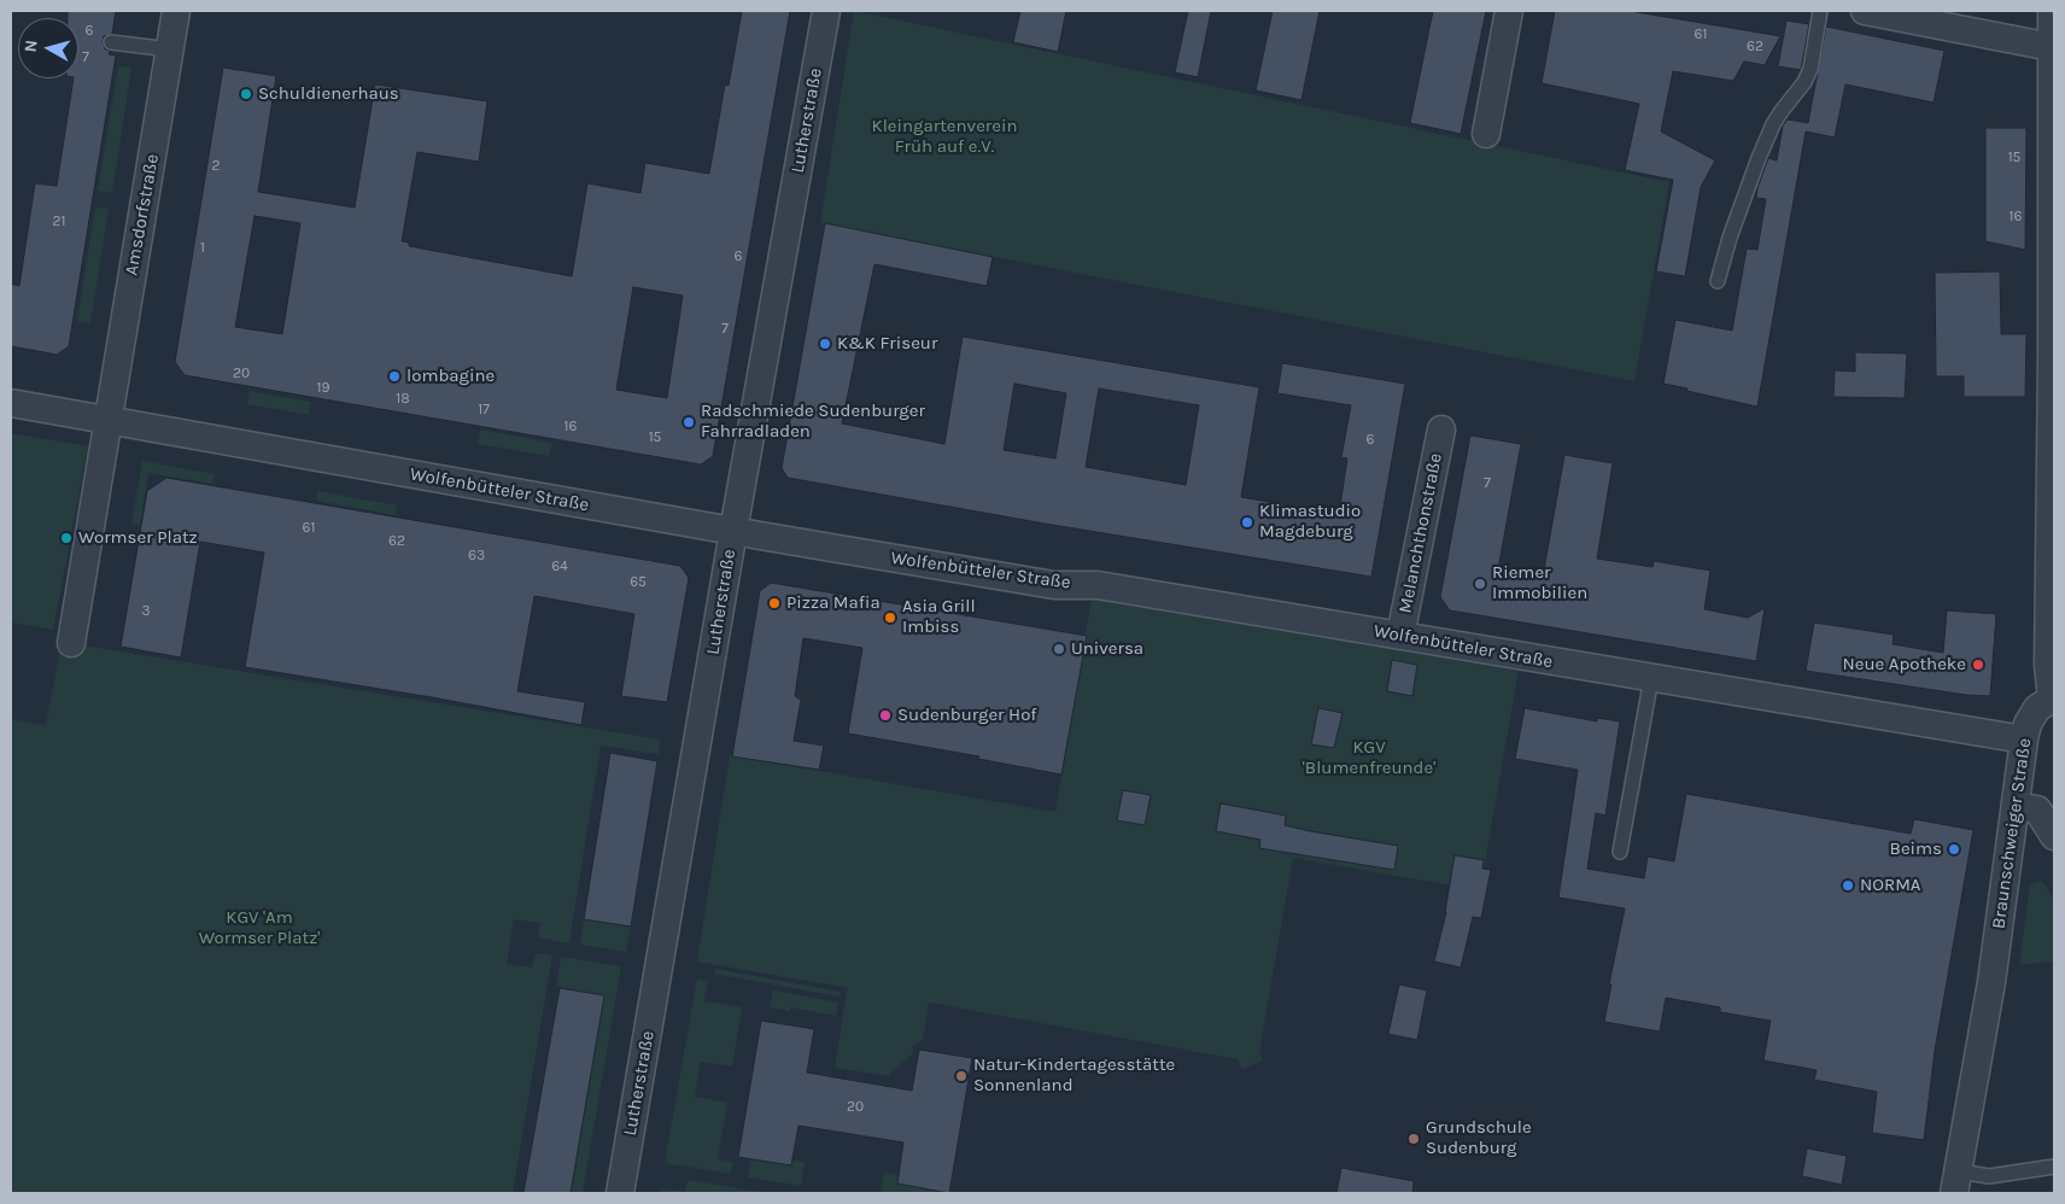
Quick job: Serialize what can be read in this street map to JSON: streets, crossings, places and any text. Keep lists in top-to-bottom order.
{
  "streets": {
    "street": [
      "Lutherstraße",
      "Amsdorfstraße",
      "Wolfenbütteler Straße",
      "Melanchthonstraße",
      "Braunschweiger Straße"
    ]
  },
  "crossings": [
    ["Lutherstraße", "Wolfenbütteler Straße"],
    ["Amsdorfstraße", "Wolfenbütteler Straße"],
    ["Wolfenbütteler Straße", "Melanchthonstraße"],
    ["Wolfenbütteler Straße", "Braunschweiger Straße"]
  ],
  "parks": ["Kleingartenverein Früh auf e.V.", "KGV 'Blumenfreunde'", "KGV 'Am Wormser Platz'"],
  "places": [
    "Schuldienerhaus",
    "K&K Friseur",
    "lombagine",
    "Radschmiede Sudenburger Fahrradladen",
    "Klimastudio Magdeburg",
    "Wormser Platz",
    "Riemer Immobilien",
    "Pizza Mafia",
    "Asia Grill Imbiss",
    "Universa",
    "Neue Apotheke",
    "Sudenburger Hof",
    "Beims",
    "NORMA",
    "Natur-Kindertagesstätte Sonnenland",
    "Grundschule Sudenburg"
  ],
  "house_numbers": [
    "6",
    "61",
    "62",
    "7",
    "15",
    "2",
    "16",
    "21",
    "1",
    "6",
    "7",
    "20",
    "19",
    "18",
    "17",
    "16",
    "15",
    "6",
    "7",
    "61",
    "62",
    "63",
    "64",
    "65",
    "3",
    "20"
  ],
  "north": "left"
}
